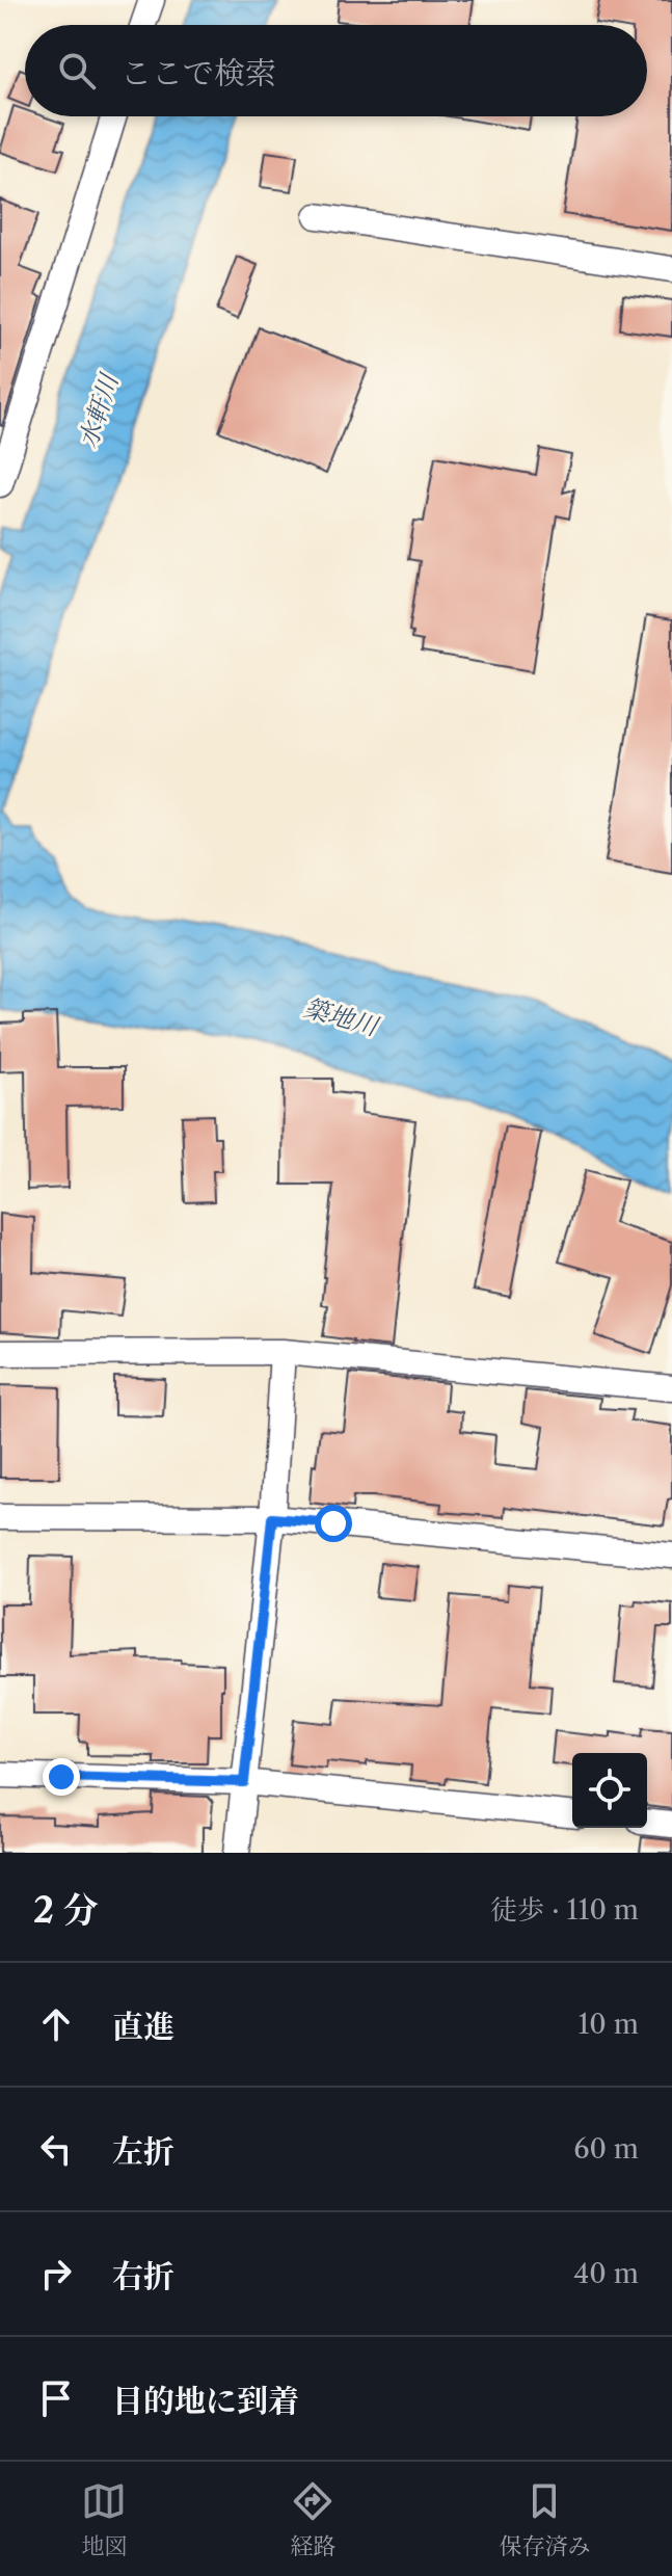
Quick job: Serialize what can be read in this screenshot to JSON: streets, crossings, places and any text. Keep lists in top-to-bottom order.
{
  "water": ["水軒川", "築地川"],
  "page": {
    "search": "ここで検索",
    "heading": ["2 分", "徒歩 · 110 m"],
    "list": [
      ["直進", "10 m"],
      ["左折", "60 m"],
      ["右折", "40 m"],
      "目的地に到着"
    ],
    "nav": ["地図", "経路", "保存済み"]
  }
}
